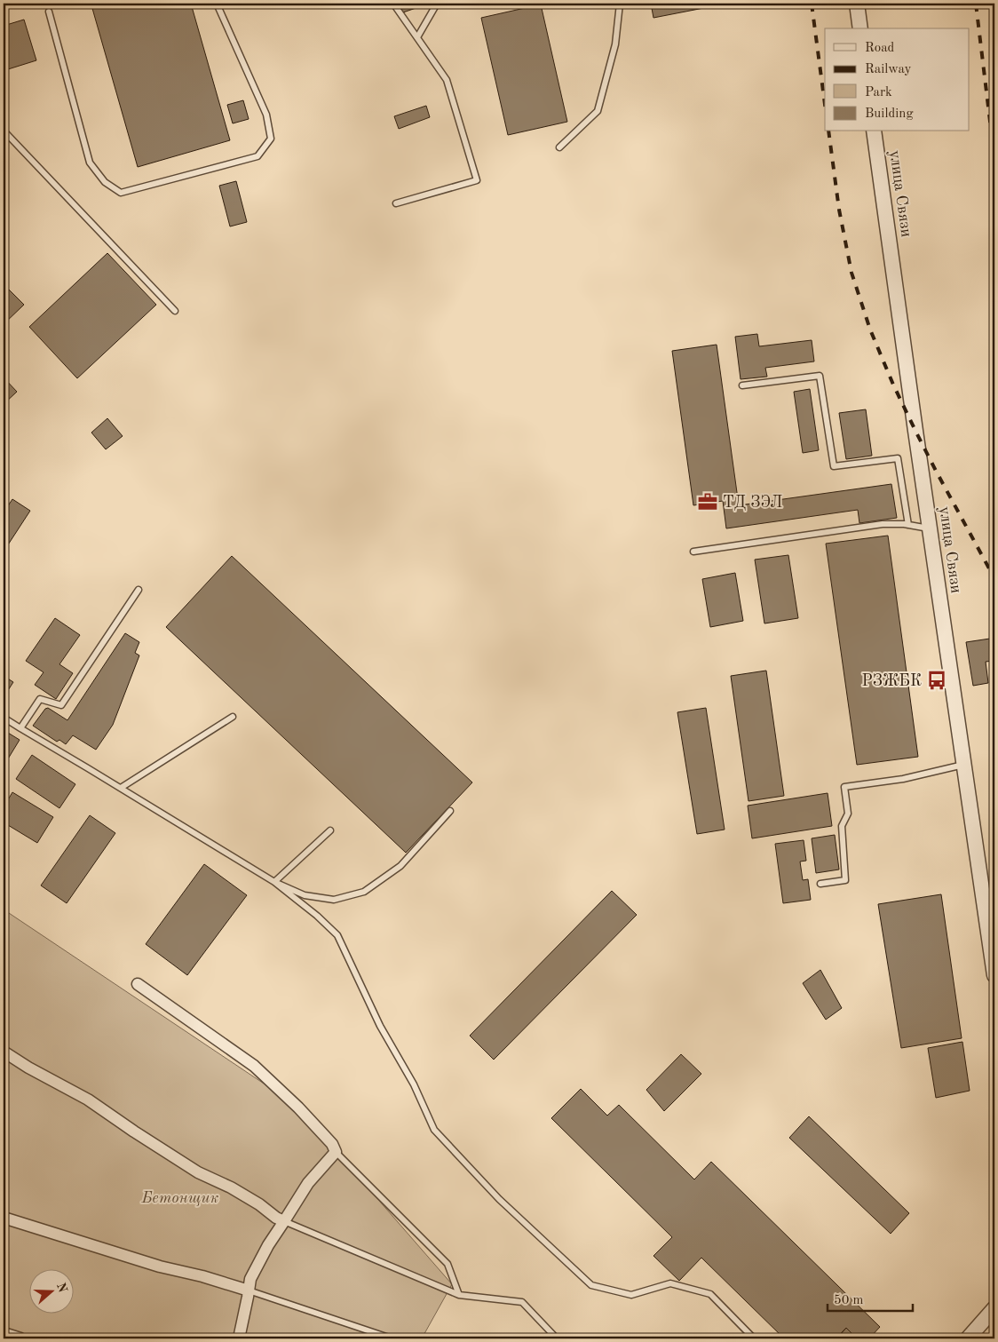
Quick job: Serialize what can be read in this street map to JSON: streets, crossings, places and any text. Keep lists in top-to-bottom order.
{
  "streets": {
    "street": ["улица Связи"]
  },
  "parks": ["Бетонщик"],
  "places": {
    "office": ["ТД ЗЭЛ"],
    "bus stop": ["РЗЖБК"]
  },
  "legend": [
    "Road",
    "Railway",
    "Park",
    "Building"
  ],
  "scale_bar": "50 m",
  "north": "right"
}
